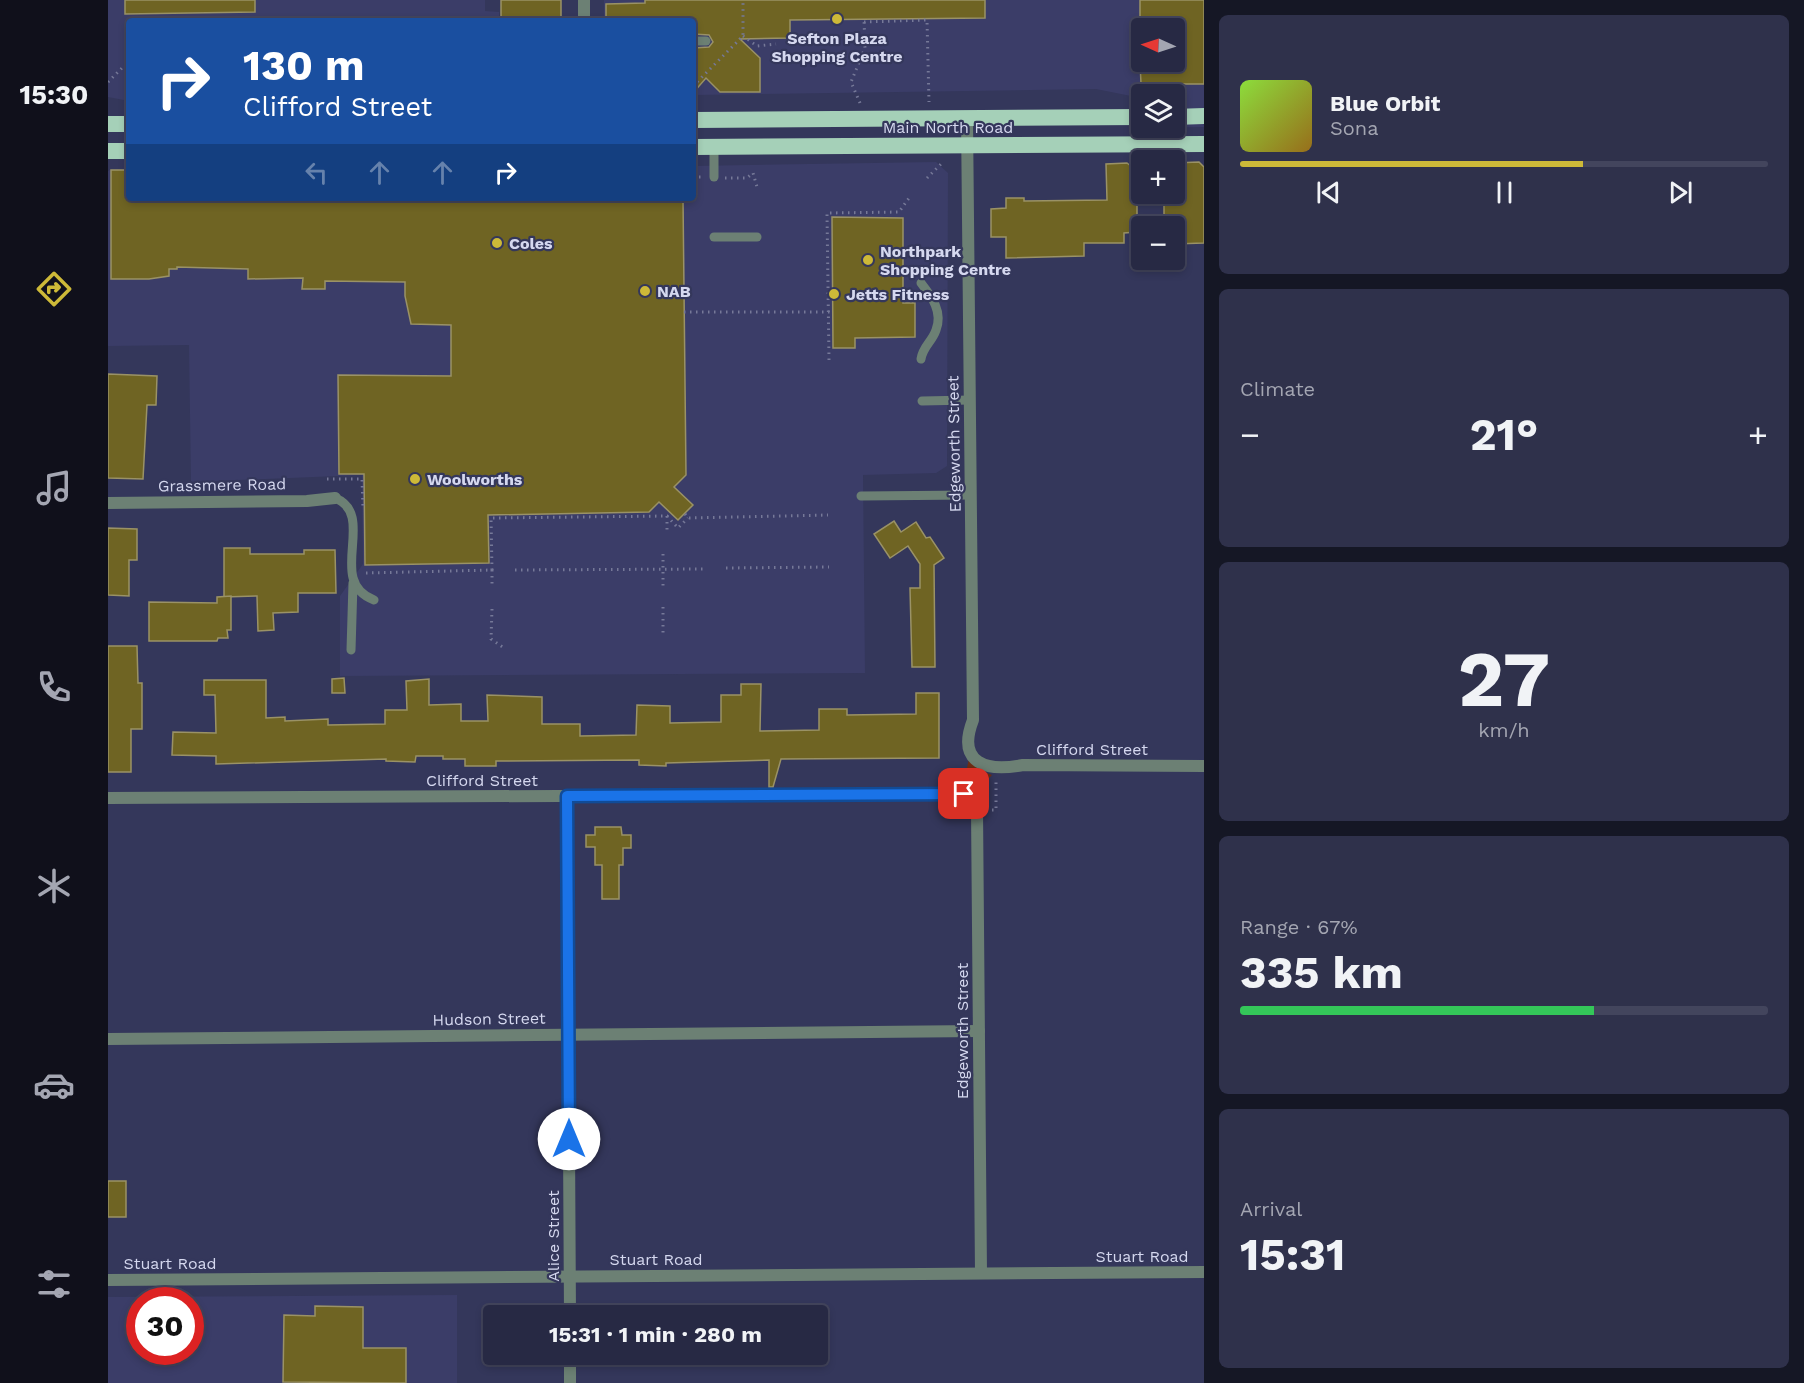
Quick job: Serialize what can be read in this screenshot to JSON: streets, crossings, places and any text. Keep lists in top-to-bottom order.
{
  "streets": {
    "highway": ["Main North Road"],
    "street": [
      "Edgeworth Street",
      "Grassmere Road",
      "Clifford Street",
      "Hudson Street",
      "Alice Street",
      "Stuart Road"
    ]
  },
  "crossings": [
    ["Main North Road", "Edgeworth Street"],
    ["Edgeworth Street", "Clifford Street"],
    ["Edgeworth Street", "Hudson Street"],
    ["Edgeworth Street", "Stuart Road"],
    ["Clifford Street", "Alice Street"],
    ["Hudson Street", "Alice Street"],
    ["Alice Street", "Stuart Road"]
  ],
  "places": [
    "Sefton Plaza Shopping Centre",
    "Coles",
    "Northpark Shopping Centre",
    "NAB",
    "Jetts Fitness",
    "Woolworths"
  ],
  "north": "left",
  "page": {
    "tabs": "15:30",
    "map_buttons": ["+", "−"],
    "turn": ["130 m", "Clifford Street"],
    "song": ["Blue Orbit", "Sona"],
    "tile": [
      "Climate",
      ["27", "km/h"],
      ["Range · 67%", "335 km"],
      ["Arrival", "15:31"]
    ],
    "heat": ["−", "21°", "+"],
    "limit": "30",
    "trip": "15:31 · 1 min · 280 m"
  }
}
